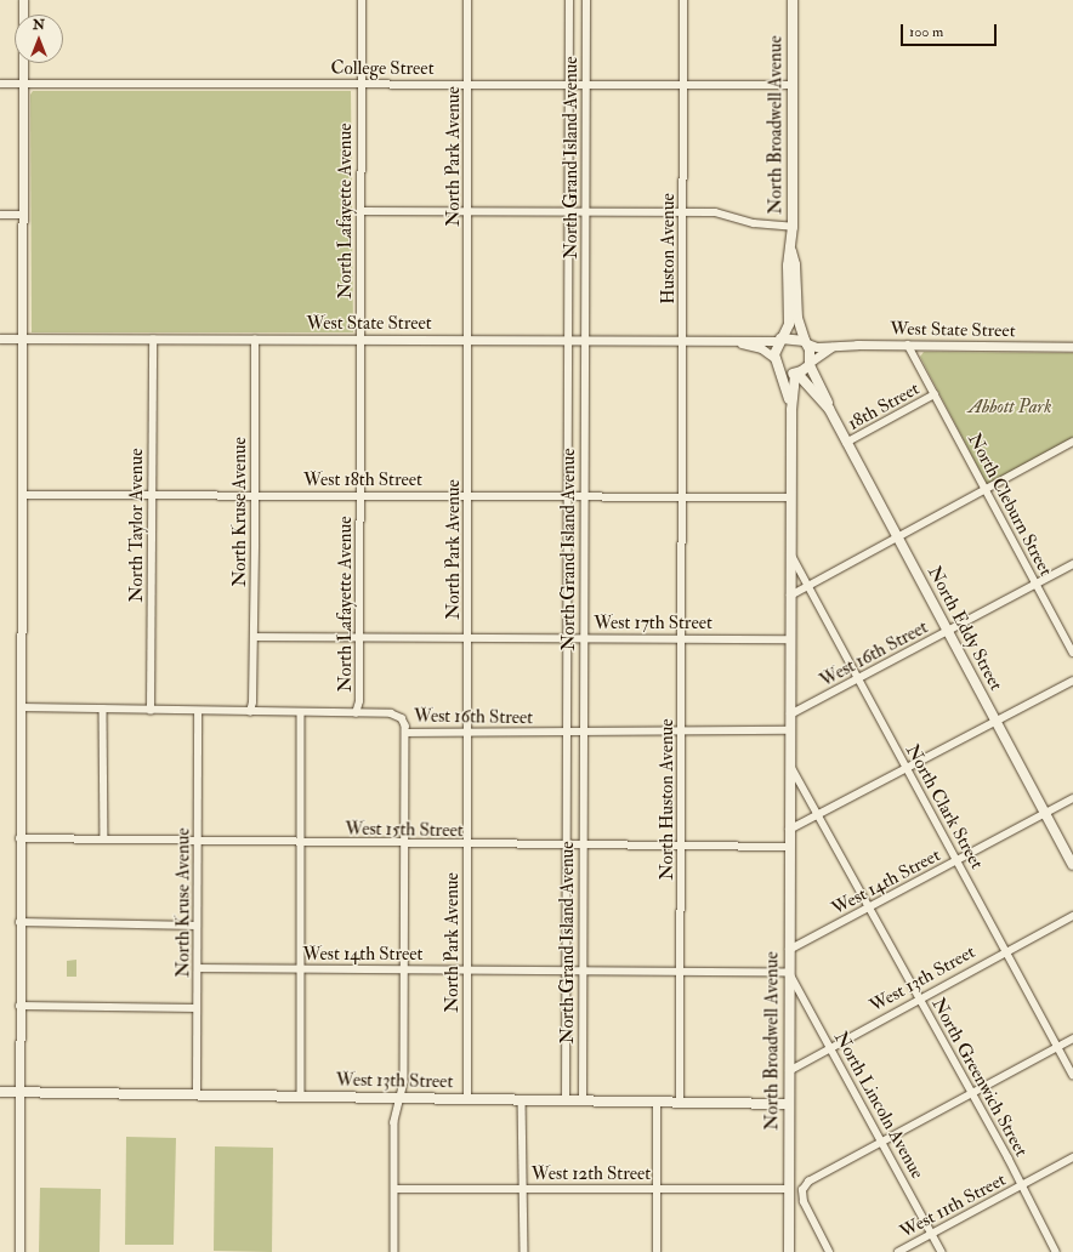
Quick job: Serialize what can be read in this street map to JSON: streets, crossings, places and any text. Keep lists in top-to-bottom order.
{
  "streets": {
    "main road": ["North Broadwell Avenue", "North Eddy Street", "West 13th Street"],
    "street": [
      "College Street",
      "North Park Avenue",
      "North Grand Island Avenue",
      "North Lafayette Avenue",
      "Huston Avenue",
      "West State Street",
      "18th Street",
      "West 18th Street",
      "North Cleburn Street",
      "North Kruse Avenue",
      "North Taylor Avenue",
      "West 17th Street",
      "West 16th Street",
      "North Huston Avenue",
      "North Clark Street",
      "West 15th Street",
      "West 14th Street",
      "North Greenwich Street",
      "North Lincoln Avenue",
      "West 12th Street",
      "West 11th Street"
    ]
  },
  "crossings": [
    ["College Street", "North Broadwell Avenue"],
    ["College Street", "North Park Avenue"],
    ["College Street", "North Grand Island Avenue"],
    ["College Street", "North Lafayette Avenue"],
    ["College Street", "Huston Avenue"],
    ["North Broadwell Avenue", "West State Street"],
    ["North Broadwell Avenue", "West 18th Street"],
    ["North Broadwell Avenue", "West 17th Street"],
    ["North Broadwell Avenue", "North Eddy Street"],
    ["North Broadwell Avenue", "West 16th Street"],
    ["North Broadwell Avenue", "North Clark Street"],
    ["North Broadwell Avenue", "West 15th Street"],
    ["North Broadwell Avenue", "West 14th Street"],
    ["North Broadwell Avenue", "West 13th Street"],
    ["North Broadwell Avenue", "North Greenwich Street"],
    ["North Broadwell Avenue", "North Lincoln Avenue"],
    ["North Broadwell Avenue", "West 12th Street"],
    ["North Park Avenue", "West State Street"],
    ["North Park Avenue", "West 18th Street"],
    ["North Park Avenue", "West 17th Street"],
    ["North Park Avenue", "West 16th Street"],
    ["North Park Avenue", "West 15th Street"],
    ["North Park Avenue", "West 14th Street"],
    ["North Park Avenue", "West 13th Street"],
    ["North Grand Island Avenue", "West State Street"],
    ["North Grand Island Avenue", "West 18th Street"],
    ["North Grand Island Avenue", "West 17th Street"],
    ["North Grand Island Avenue", "West 16th Street"],
    ["North Grand Island Avenue", "West 15th Street"],
    ["North Grand Island Avenue", "West 14th Street"],
    ["North Grand Island Avenue", "West 13th Street"],
    ["North Lafayette Avenue", "West State Street"],
    ["North Lafayette Avenue", "West 18th Street"],
    ["North Lafayette Avenue", "West 17th Street"],
    ["North Lafayette Avenue", "West 16th Street"],
    ["Huston Avenue", "West State Street"],
    ["Huston Avenue", "West 18th Street"],
    ["Huston Avenue", "North Huston Avenue"],
    ["West State Street", "North Cleburn Street"],
    ["West State Street", "North Kruse Avenue"],
    ["West State Street", "North Taylor Avenue"],
    ["18th Street", "North Cleburn Street"],
    ["18th Street", "North Eddy Street"],
    ["West 18th Street", "North Kruse Avenue"],
    ["West 18th Street", "North Taylor Avenue"],
    ["West 18th Street", "North Huston Avenue"],
    ["North Cleburn Street", "West 16th Street"],
    ["North Kruse Avenue", "West 17th Street"],
    ["North Kruse Avenue", "West 16th Street"],
    ["North Kruse Avenue", "West 15th Street"],
    ["North Kruse Avenue", "West 14th Street"],
    ["North Kruse Avenue", "West 13th Street"],
    ["North Taylor Avenue", "West 16th Street"],
    ["West 17th Street", "North Huston Avenue"],
    ["North Eddy Street", "West 16th Street"],
    ["North Eddy Street", "West 14th Street"],
    ["West 16th Street", "North Huston Avenue"],
    ["West 16th Street", "North Clark Street"],
    ["North Huston Avenue", "West 15th Street"],
    ["North Huston Avenue", "West 14th Street"],
    ["North Huston Avenue", "West 13th Street"],
    ["North Clark Street", "West 14th Street"],
    ["North Clark Street", "West 13th Street"],
    ["West 14th Street", "North Greenwich Street"],
    ["West 14th Street", "North Lincoln Avenue"],
    ["West 13th Street", "North Greenwich Street"],
    ["West 13th Street", "North Lincoln Avenue"],
    ["North Greenwich Street", "West 11th Street"],
    ["North Lincoln Avenue", "West 11th Street"]
  ],
  "parks": ["Abbott Park"],
  "scale_bar": "100 m",
  "north": "top"
}
